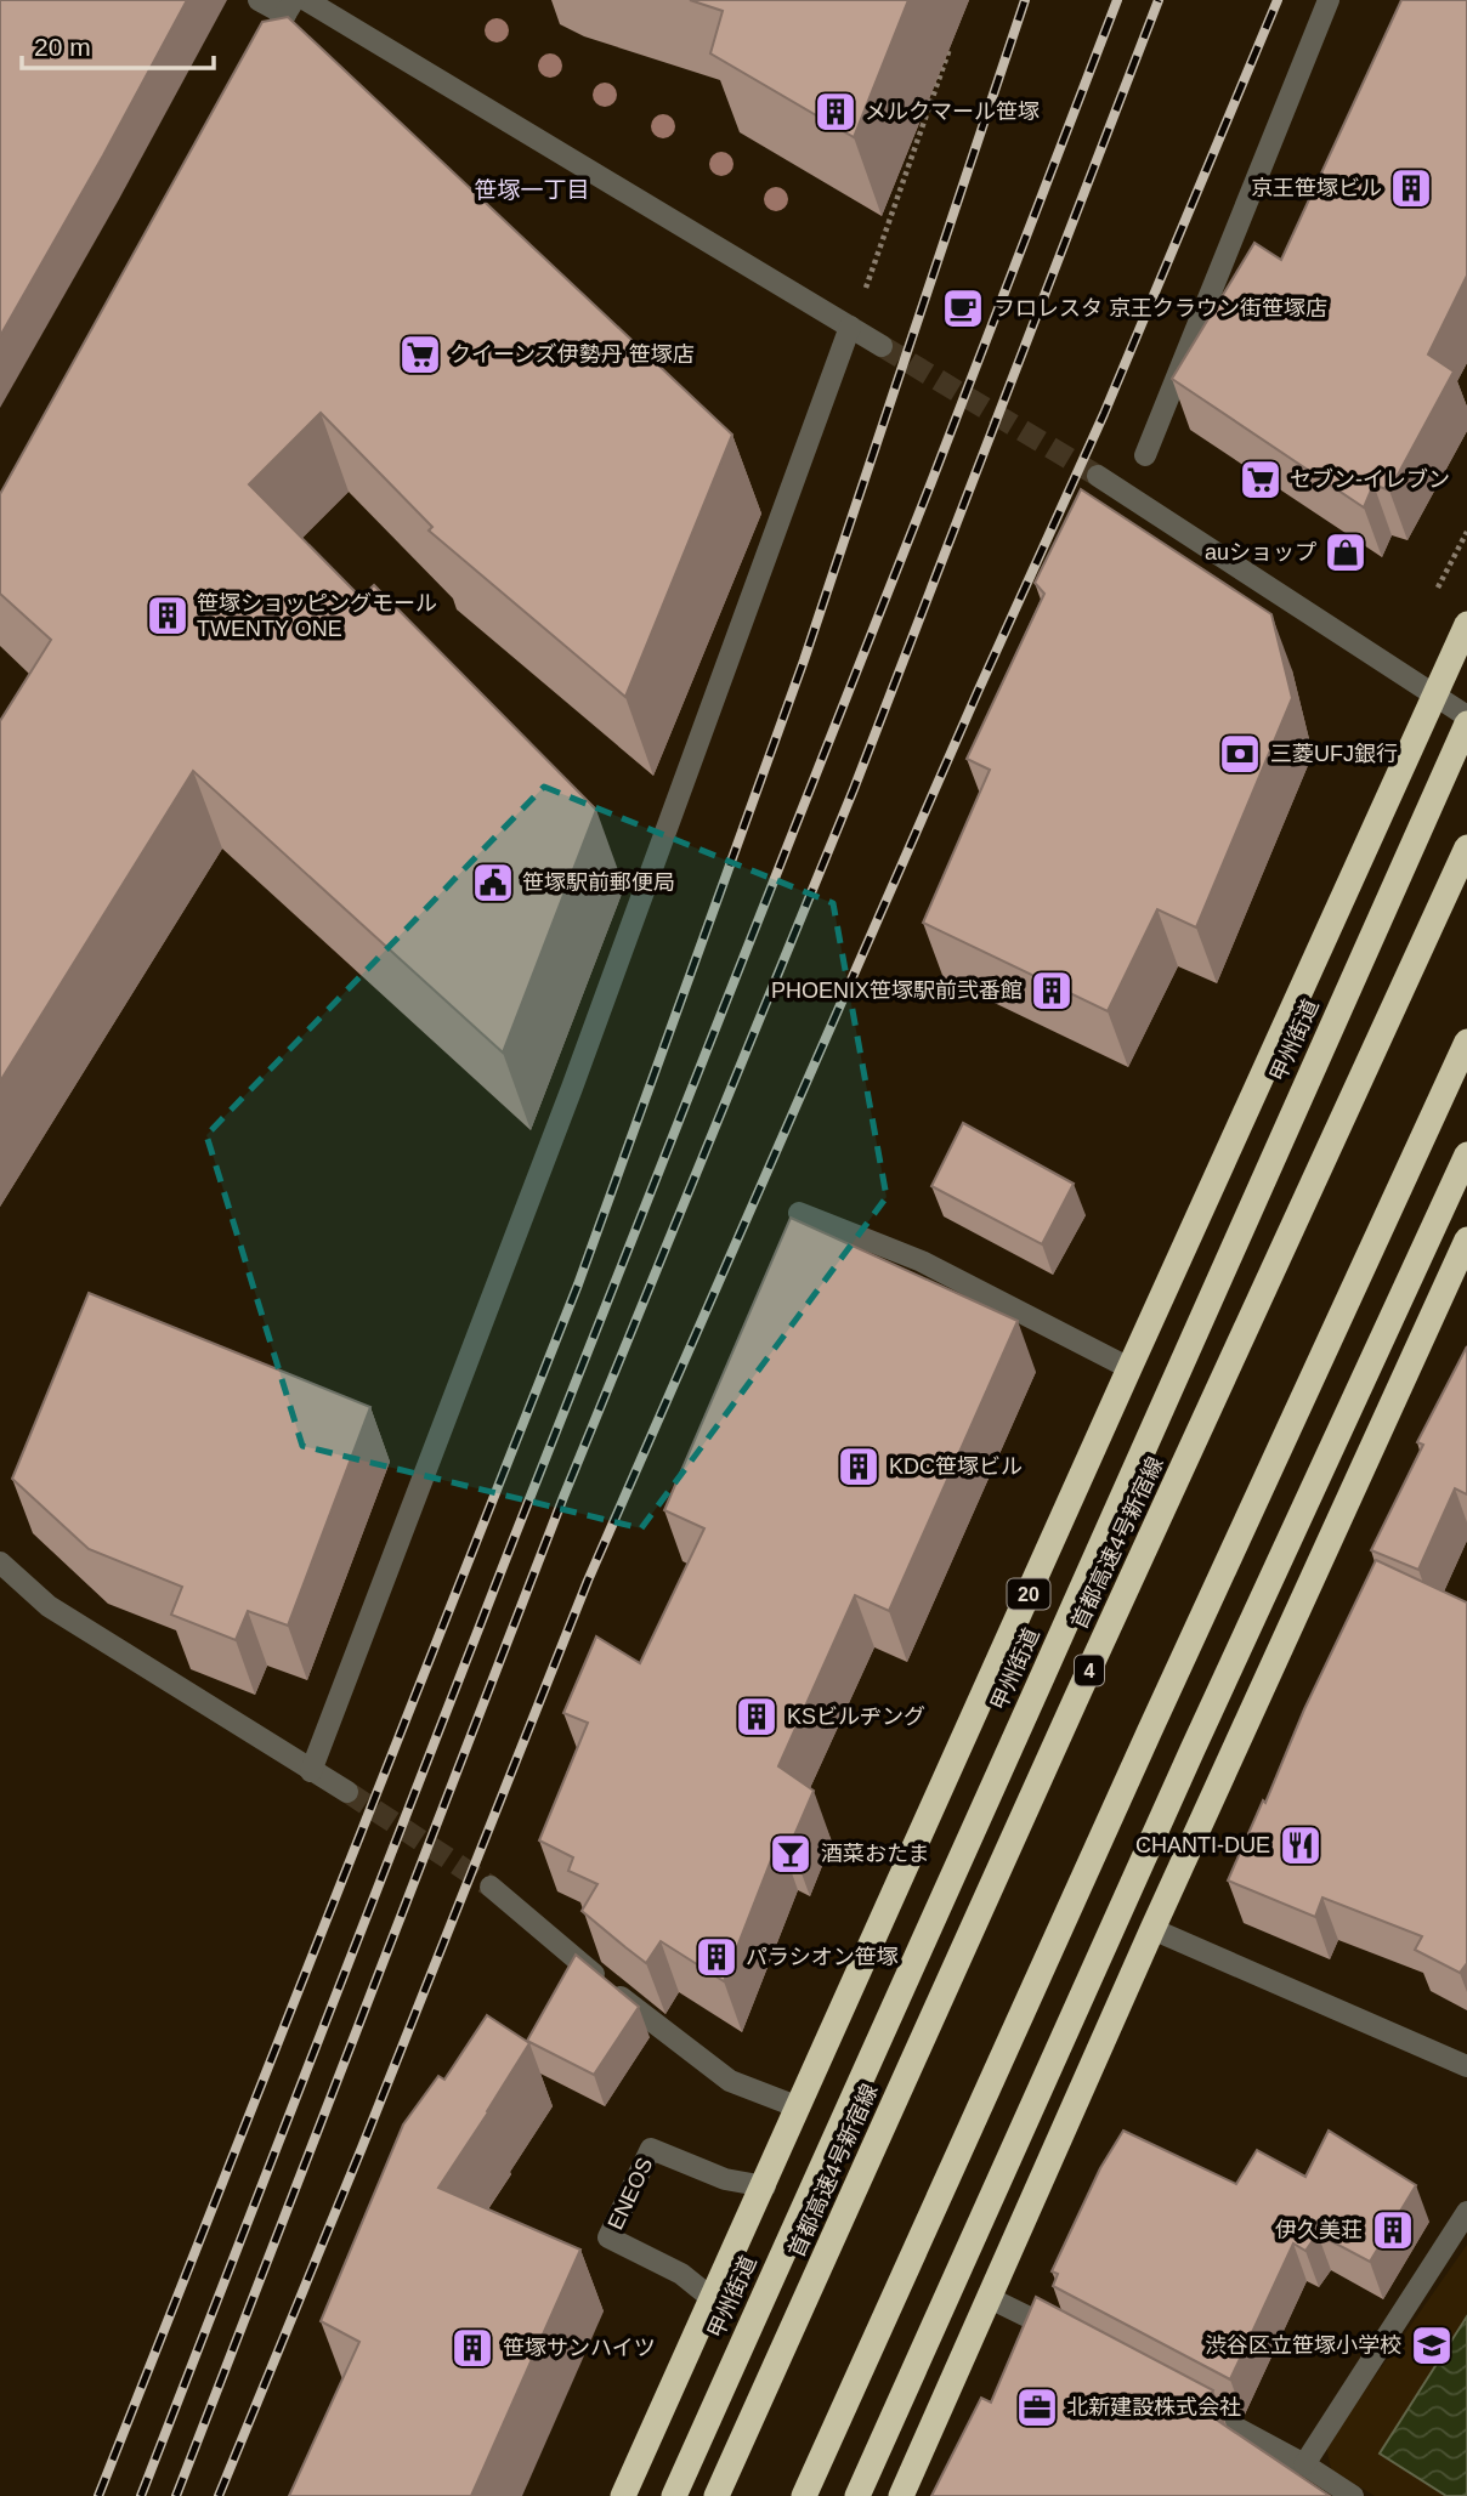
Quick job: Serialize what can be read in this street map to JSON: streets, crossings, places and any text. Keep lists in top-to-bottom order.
{
  "streets": {
    "highway": [
      "甲州街道",
      "首都高速4号新宿線",
      "20",
      "4"
    ],
    "street": ["ENEOS"]
  },
  "crossings": [
    ["20", "ENEOS"]
  ],
  "districts": ["笹塚一丁目"],
  "places": {
    "building": [
      "メルクマール笹塚",
      "京王笹塚ビル",
      "笹塚ショッピングモール TWENTY ONE",
      "PHOENIX笹塚駅前弐番館",
      "KDC笹塚ビル",
      "KSビルヂング",
      "パラシオン笹塚",
      "伊久美荘",
      "笹塚サンハイツ"
    ],
    "cafe": ["フロレスタ 京王クラウン街笹塚店"],
    "supermarket": ["クイーンズ伊勢丹 笹塚店", "セブン-イレブン"],
    "shop": ["auショップ"],
    "bank": ["三菱UFJ銀行"],
    "public building": ["笹塚駅前郵便局"],
    "restaurant": ["CHANTI-DUE"],
    "bar": ["酒菜おたま"],
    "school or university": ["渋谷区立笹塚小学校"],
    "office": ["北新建設株式会社"]
  },
  "scale_bar": "20 m"
}
